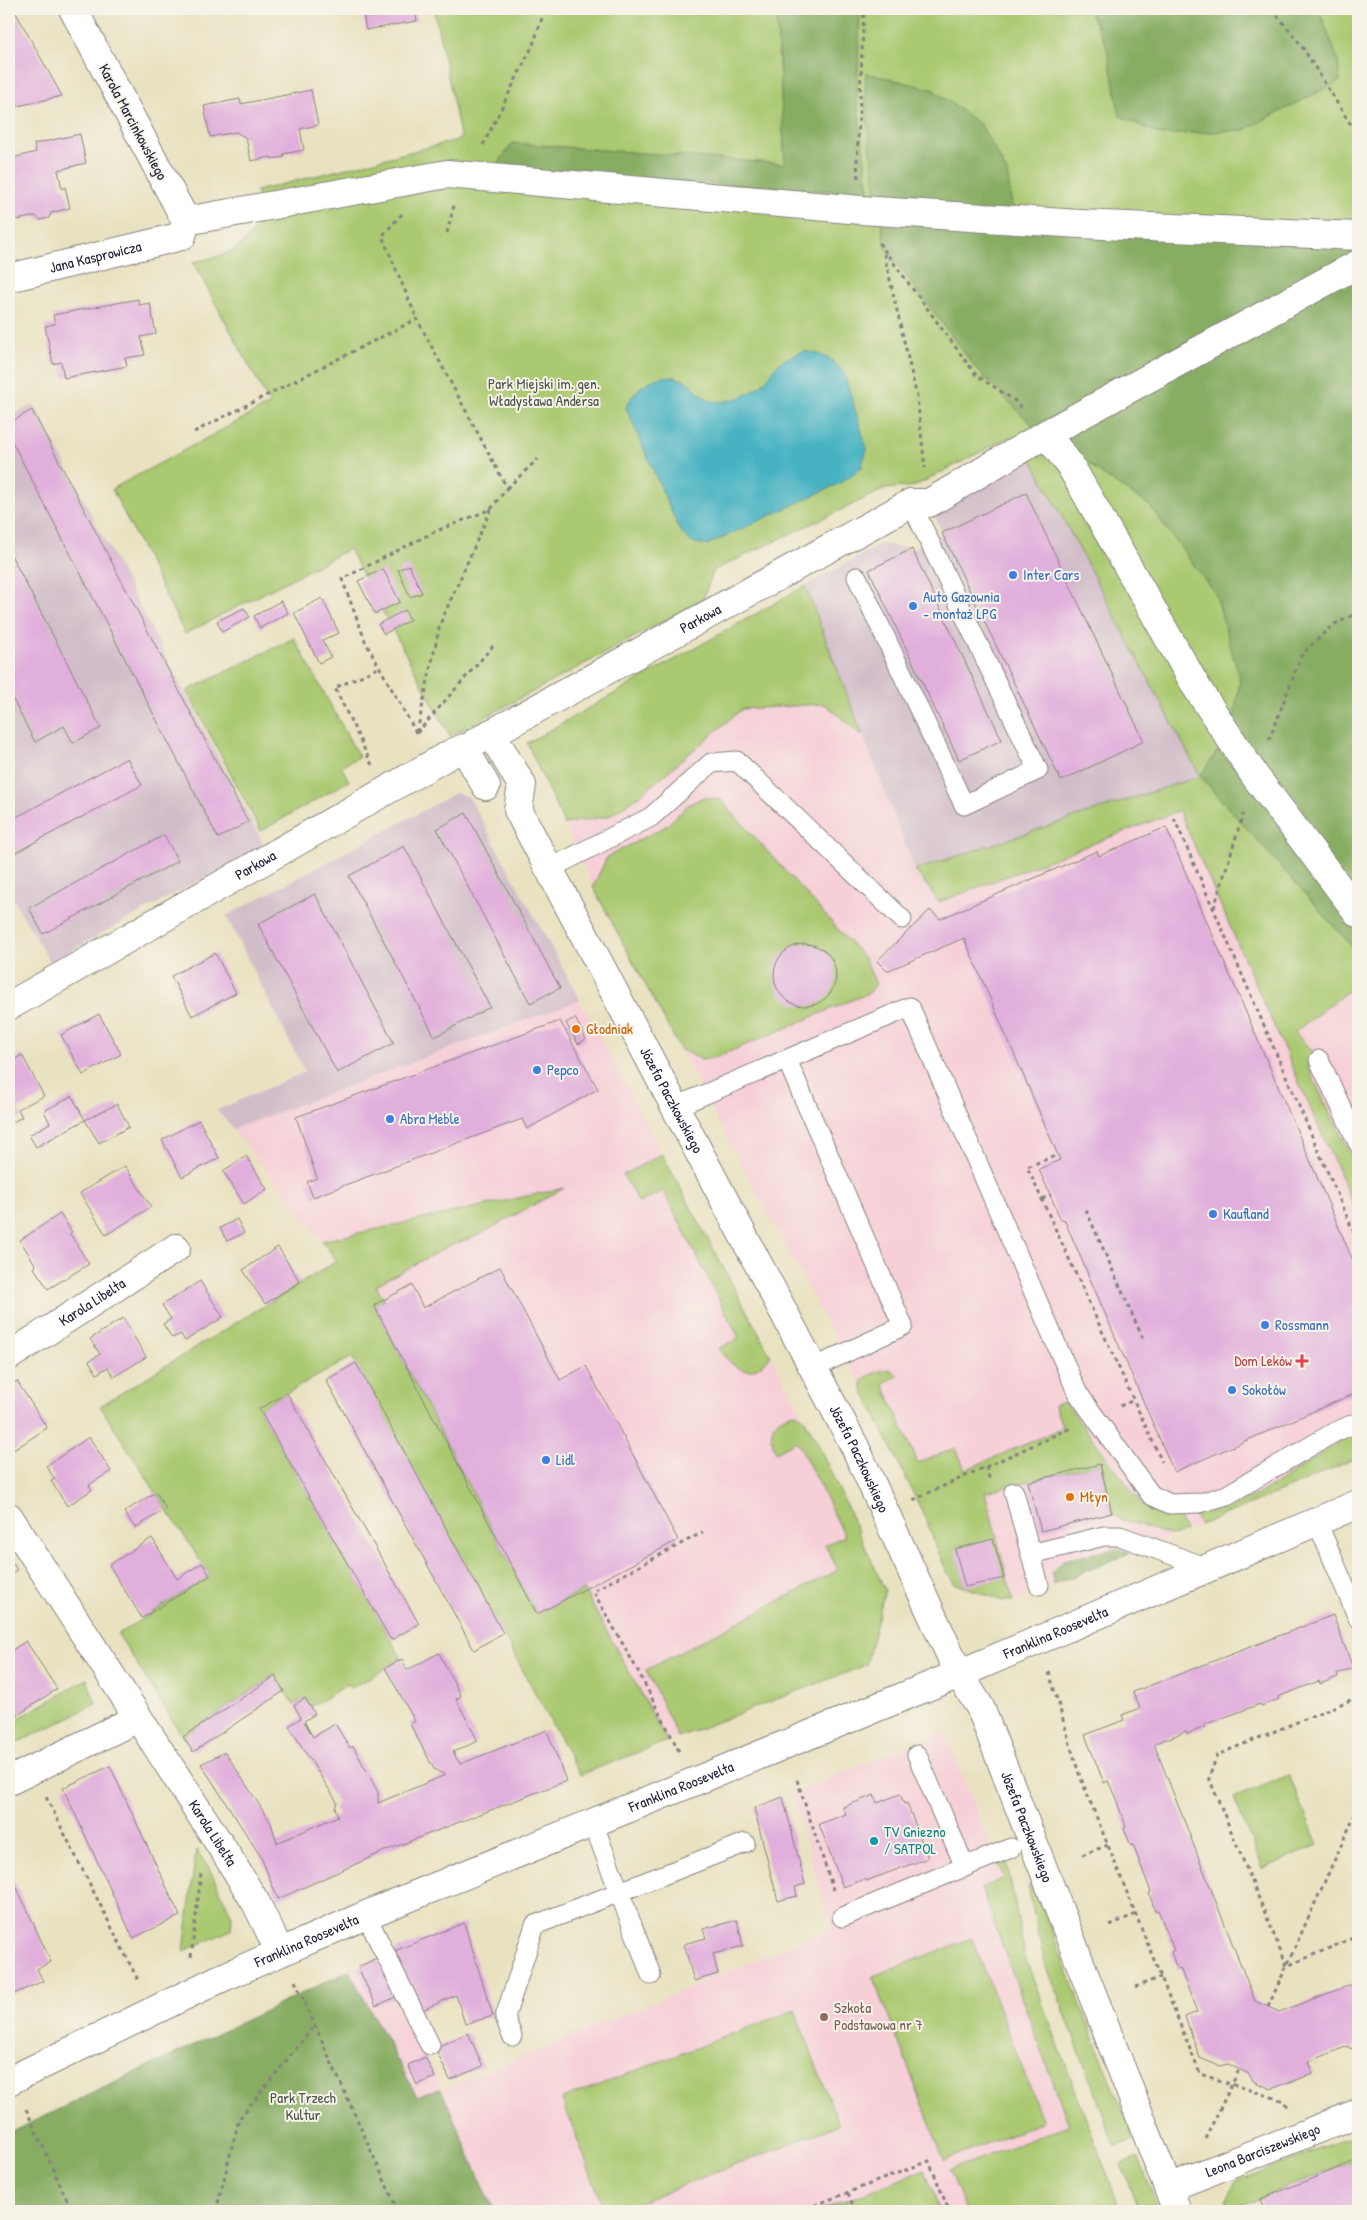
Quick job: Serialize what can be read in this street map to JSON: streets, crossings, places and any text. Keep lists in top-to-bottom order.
{
  "streets": {
    "street": [
      "Karola Marcinkowskiego",
      "Jana Kasprowicza",
      "Parkowa",
      "Józefa Paczkowskiego",
      "Karola Libelta",
      "Franklina Roosevelta",
      "Leona Barciszewskiego"
    ]
  },
  "crossings": [
    ["Karola Marcinkowskiego", "Jana Kasprowicza"],
    ["Parkowa", "Józefa Paczkowskiego"],
    ["Józefa Paczkowskiego", "Franklina Roosevelta"],
    ["Józefa Paczkowskiego", "Leona Barciszewskiego"],
    ["Karola Libelta", "Franklina Roosevelta"]
  ],
  "parks": ["Park Miejski im. gen. Władysława Andersa", "Park Trzech Kultur"],
  "places": {
    "other": [
      "Inter Cars",
      "Auto Gazownia - montaż LPG",
      "Głodniak",
      "Pepco",
      "Abra Meble",
      "Kaufland",
      "Rossmann",
      "Sokołów",
      "Lidl",
      "Młyn",
      "TV Gniezno / SATPOL",
      "Szkoła Podstawowa nr 7"
    ],
    "health": ["Dom Leków"]
  }
}
